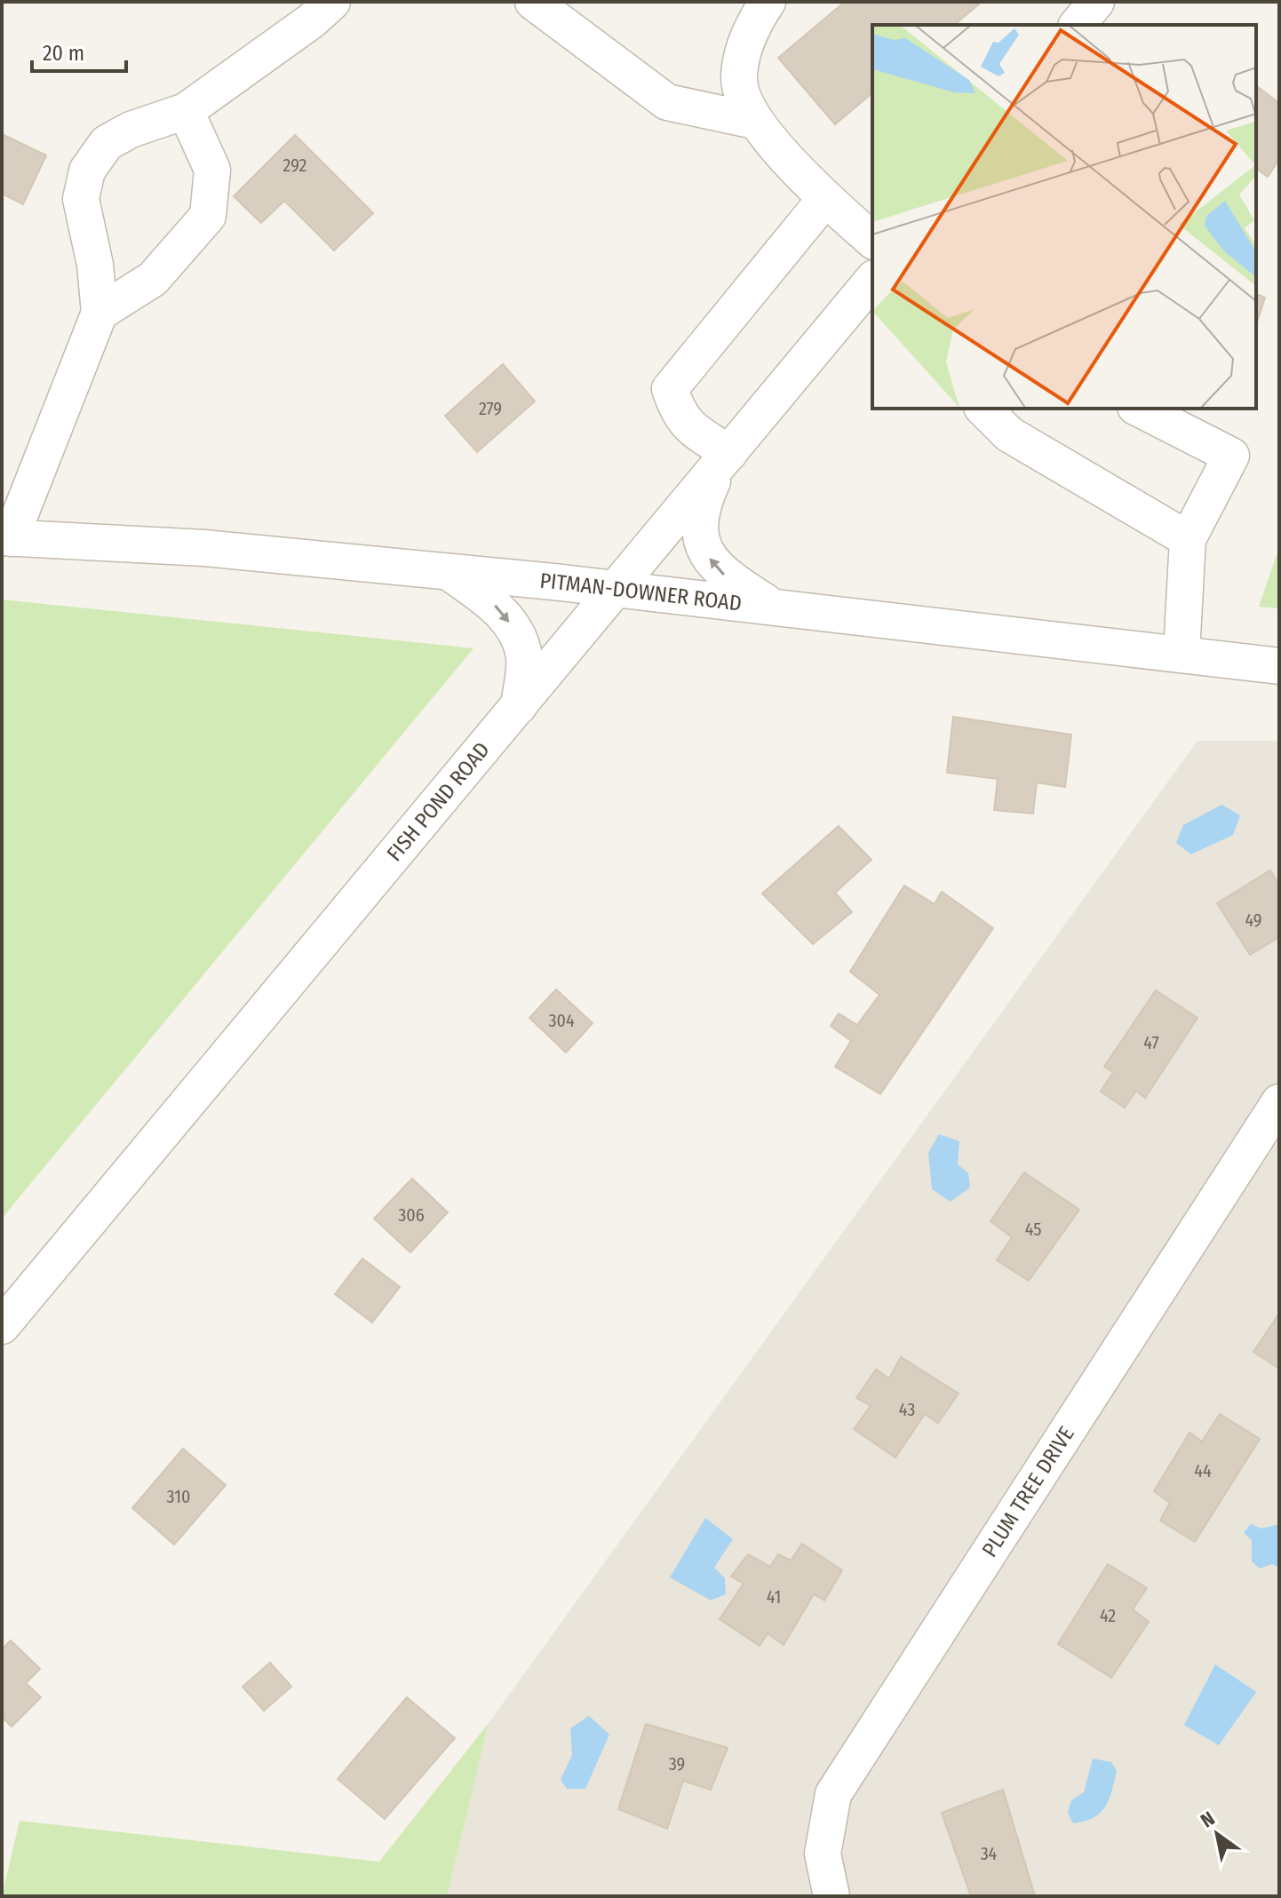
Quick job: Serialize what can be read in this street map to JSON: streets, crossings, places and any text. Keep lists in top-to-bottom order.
{
  "streets": {
    "street": ["PITMAN-DOWNER ROAD", "FISH POND ROAD", "PLUM TREE DRIVE"]
  },
  "crossings": [
    ["PITMAN-DOWNER ROAD", "FISH POND ROAD"]
  ],
  "house_numbers": [
    "292",
    "279",
    "49",
    "304",
    "47",
    "306",
    "45",
    "43",
    "44",
    "310",
    "41",
    "42",
    "39",
    "34"
  ],
  "scale_bar": "20 m",
  "north": "top left"
}
